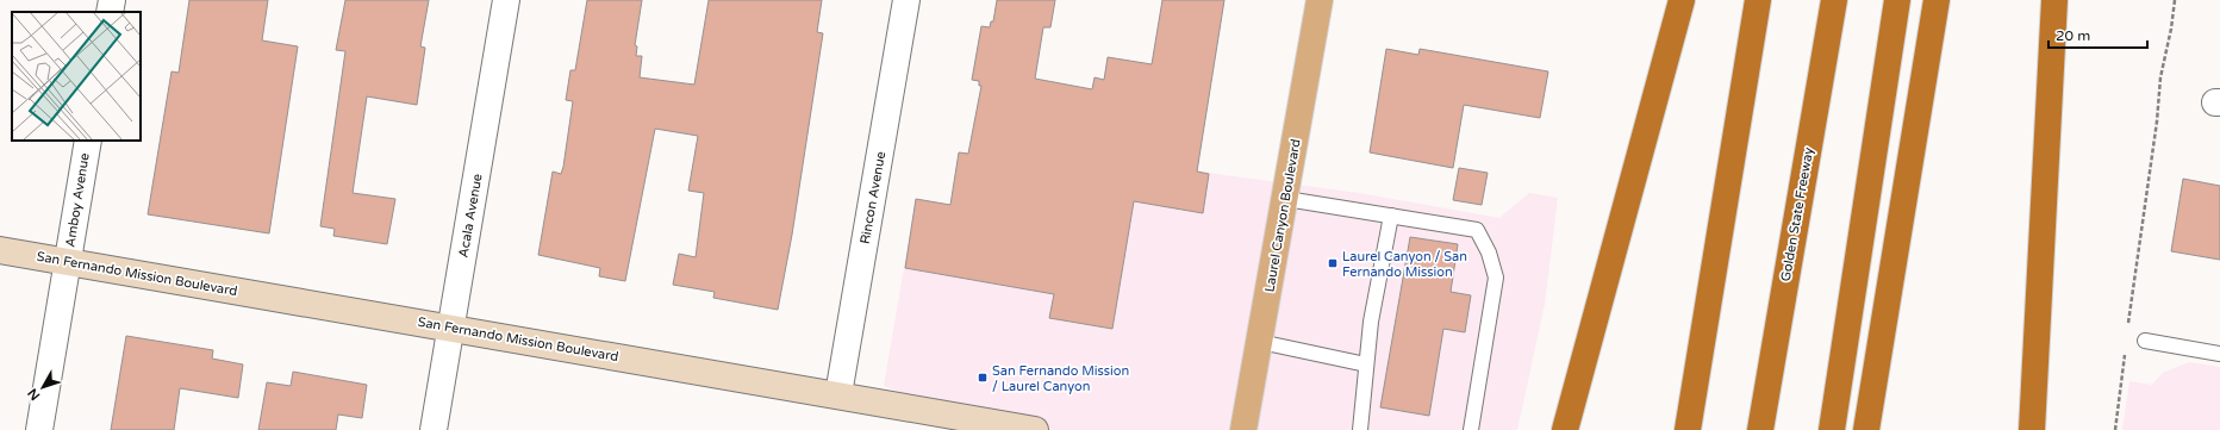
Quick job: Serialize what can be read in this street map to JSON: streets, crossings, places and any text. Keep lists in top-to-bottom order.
{
  "streets": {
    "highway": ["Golden State Freeway"],
    "main road": ["Laurel Canyon Boulevard", "San Fernando Mission Boulevard"],
    "street": ["Rincon Avenue", "Amboy Avenue", "Acala Avenue"]
  },
  "crossings": [
    ["Rincon Avenue", "San Fernando Mission Boulevard"],
    ["Amboy Avenue", "San Fernando Mission Boulevard"],
    ["Acala Avenue", "San Fernando Mission Boulevard"]
  ],
  "places": {
    "transit": ["Laurel Canyon / San Fernando Mission", "San Fernando Mission / Laurel Canyon"]
  },
  "scale_bar": "20 m",
  "north": "bottom left"
}
